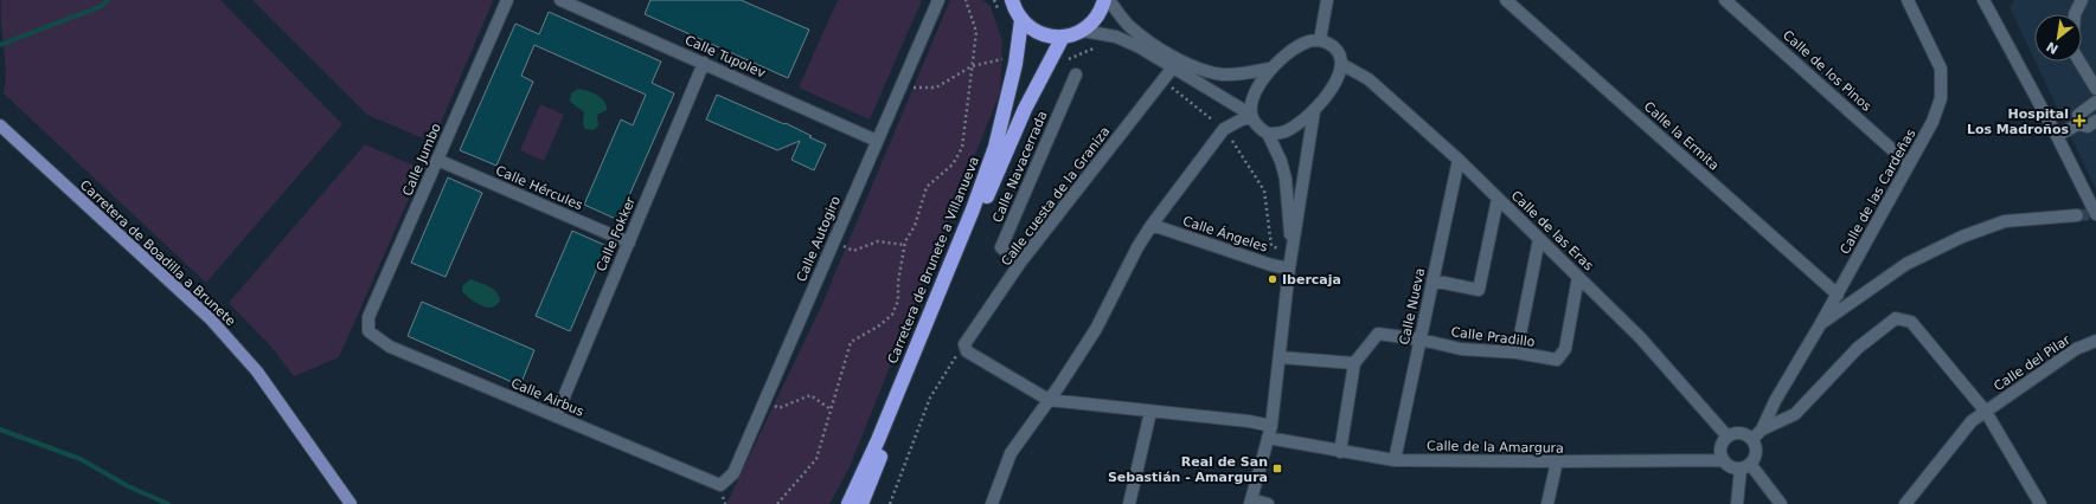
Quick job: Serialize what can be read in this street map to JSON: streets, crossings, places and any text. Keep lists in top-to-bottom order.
{
  "streets": {
    "highway": ["Carretera de Brunete a Villanueva"],
    "main road": ["Carretera de Boadilla a Brunete"],
    "street": [
      "Calle Tupolev",
      "Calle de los Pinos",
      "Calle la Ermita",
      "Calle Jumbo",
      "Calle Navacerrada",
      "Calle Hércules",
      "Calle de las Cardeñas",
      "Calle cuesta de la Graniza",
      "Calle de las Eras",
      "Calle Fokker",
      "Calle Ángeles",
      "Calle Autogiro",
      "Calle Nueva",
      "Calle Pradillo",
      "Calle del Pilar",
      "Calle Airbus",
      "Calle de la Amargura"
    ]
  },
  "crossings": [
    ["Calle Tupolev", "Calle Fokker"],
    ["Calle Tupolev", "Calle Autogiro"],
    ["Calle de los Pinos", "Calle de las Cardeñas"],
    ["Calle la Ermita", "Calle de las Cardeñas"],
    ["Calle Jumbo", "Calle Hércules"],
    ["Calle Jumbo", "Calle Airbus"],
    ["Calle Navacerrada", "Calle cuesta de la Graniza"],
    ["Calle Hércules", "Calle Fokker"],
    ["Calle de las Cardeñas", "Calle de las Eras"],
    ["Calle de las Cardeñas", "Calle del Pilar"],
    ["Calle de las Cardeñas", "Calle de la Amargura"],
    ["Calle de las Eras", "Calle Nueva"],
    ["Calle de las Eras", "Calle Pradillo"],
    ["Calle de las Eras", "Calle de la Amargura"],
    ["Calle Fokker", "Calle Airbus"],
    ["Calle Autogiro", "Calle Airbus"],
    ["Calle Nueva", "Calle Pradillo"],
    ["Calle Nueva", "Calle de la Amargura"]
  ],
  "places": {
    "health": ["Hospital Los Madroños"],
    "other": ["Ibercaja"],
    "transit": ["Real de San Sebastián - Amargura"]
  },
  "north": "bottom left"
}
